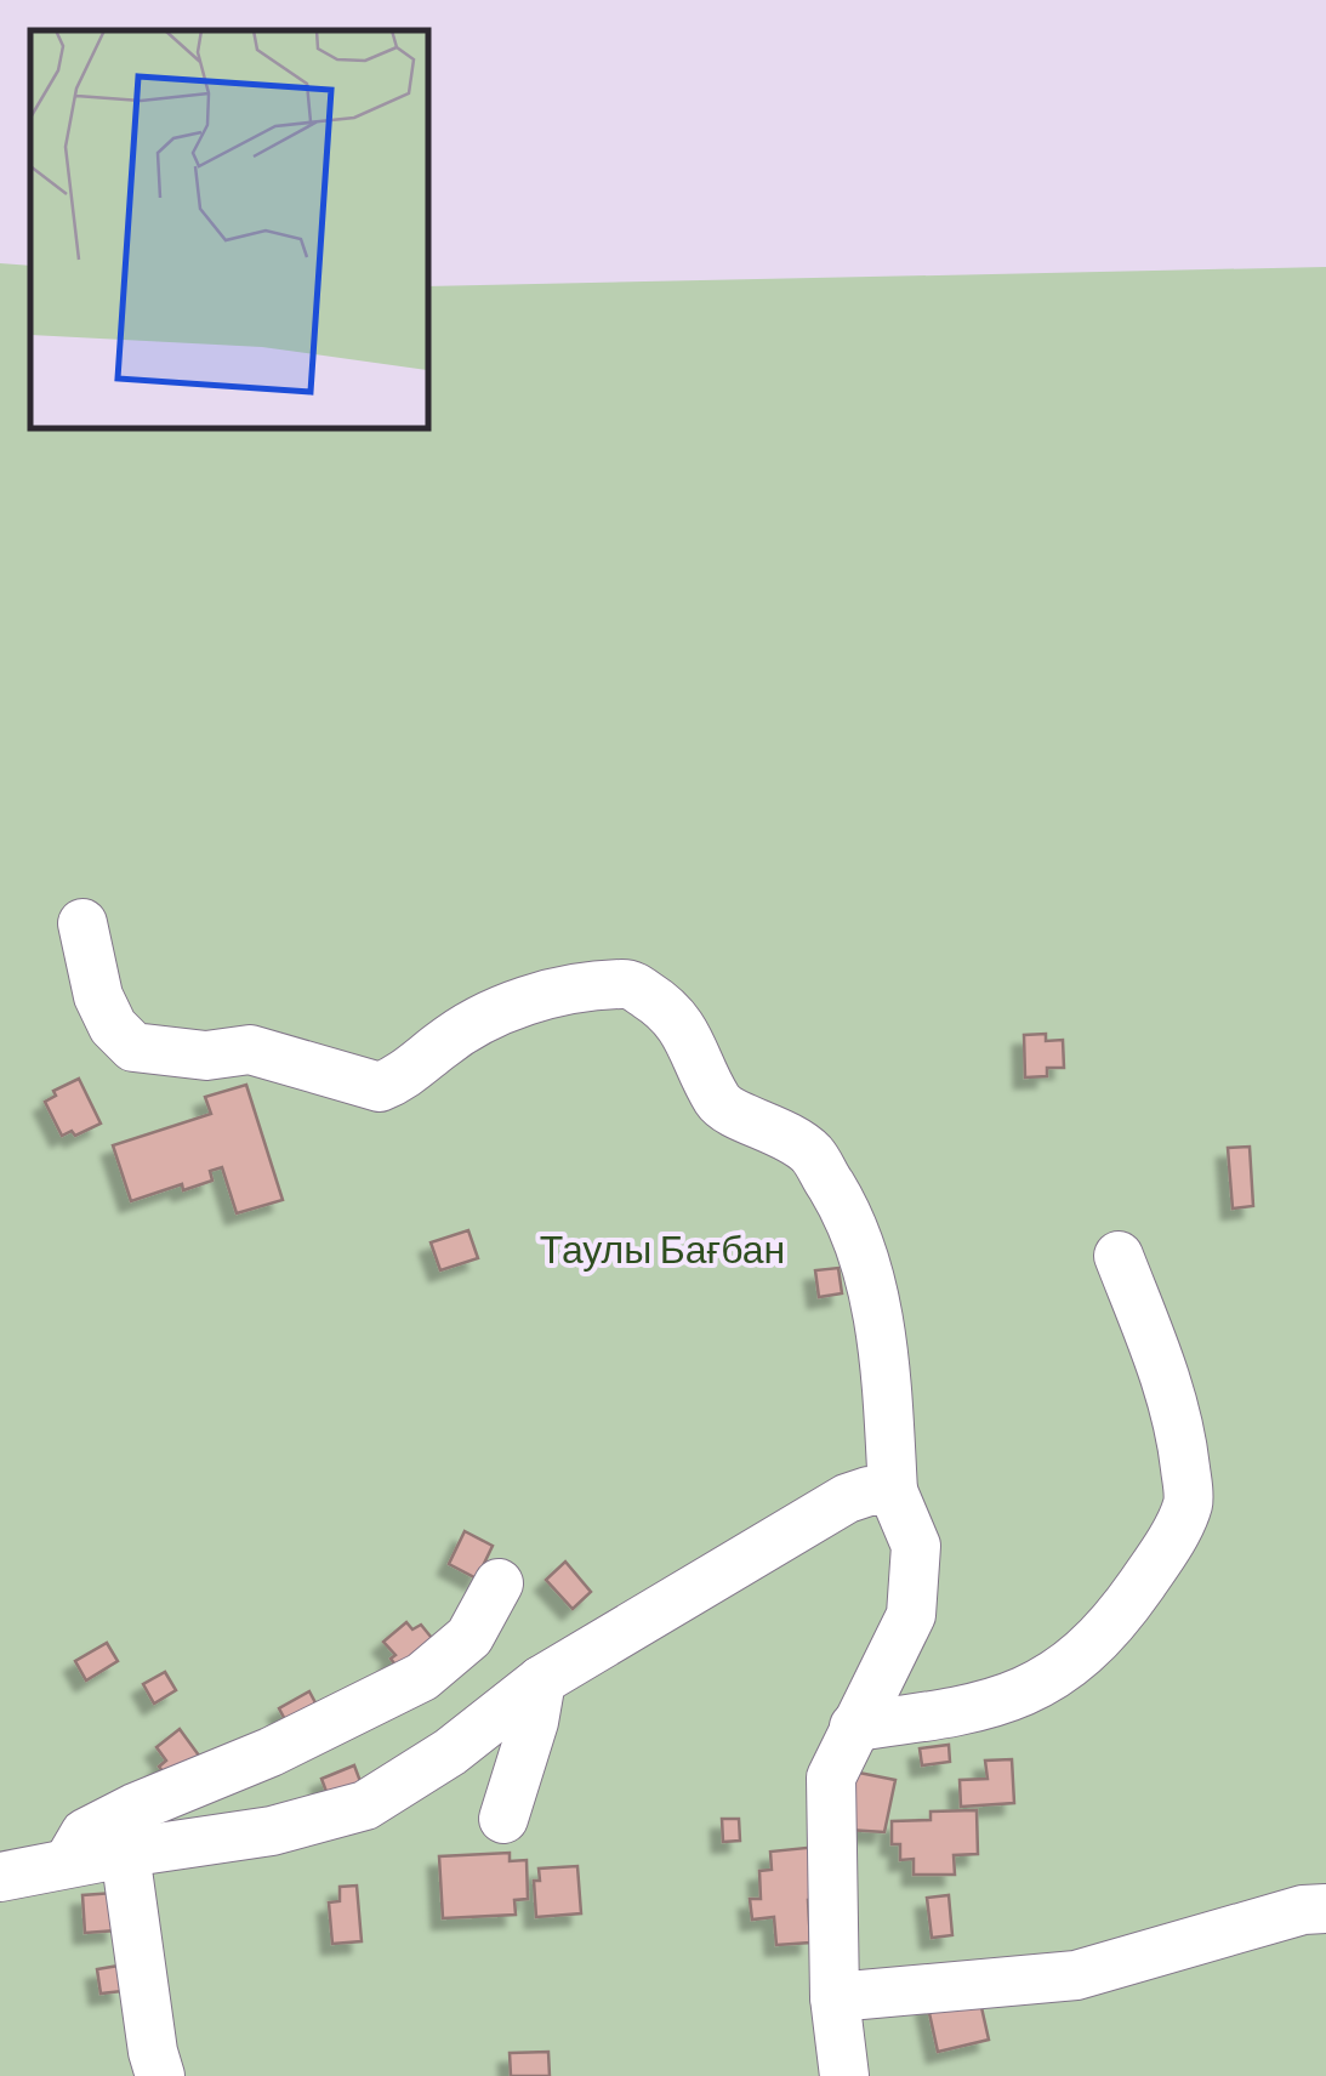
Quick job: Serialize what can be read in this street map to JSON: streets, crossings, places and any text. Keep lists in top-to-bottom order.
{
  "parks": ["Таулы Бағбан"]
}
